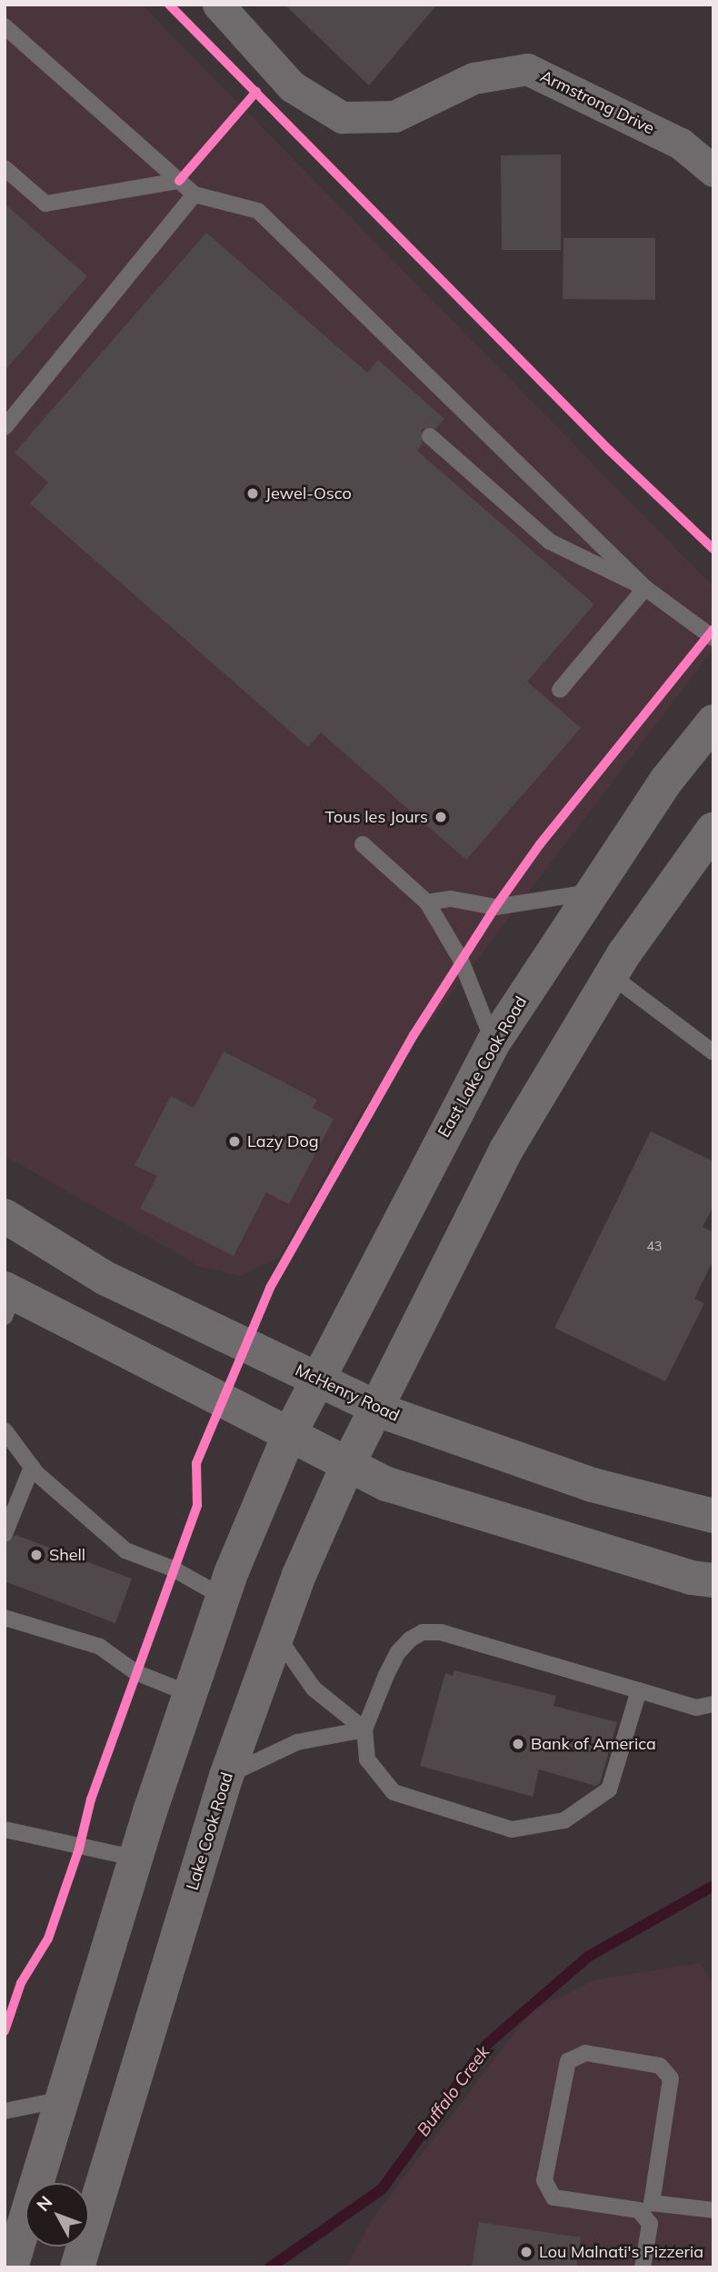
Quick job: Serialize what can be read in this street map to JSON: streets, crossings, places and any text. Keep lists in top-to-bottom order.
{
  "streets": {
    "main road": ["East Lake Cook Road", "McHenry Road", "Lake Cook Road"],
    "street": ["Armstrong Drive"]
  },
  "crossings": [
    ["East Lake Cook Road", "McHenry Road"],
    ["McHenry Road", "Lake Cook Road"]
  ],
  "water": ["Buffalo Creek"],
  "places": [
    "Jewel-Osco",
    "Tous les Jours",
    "Lazy Dog",
    "Shell",
    "Bank of America",
    "Lou Malnati's Pizzeria"
  ],
  "house_numbers": ["43"],
  "north": "top left"
}
